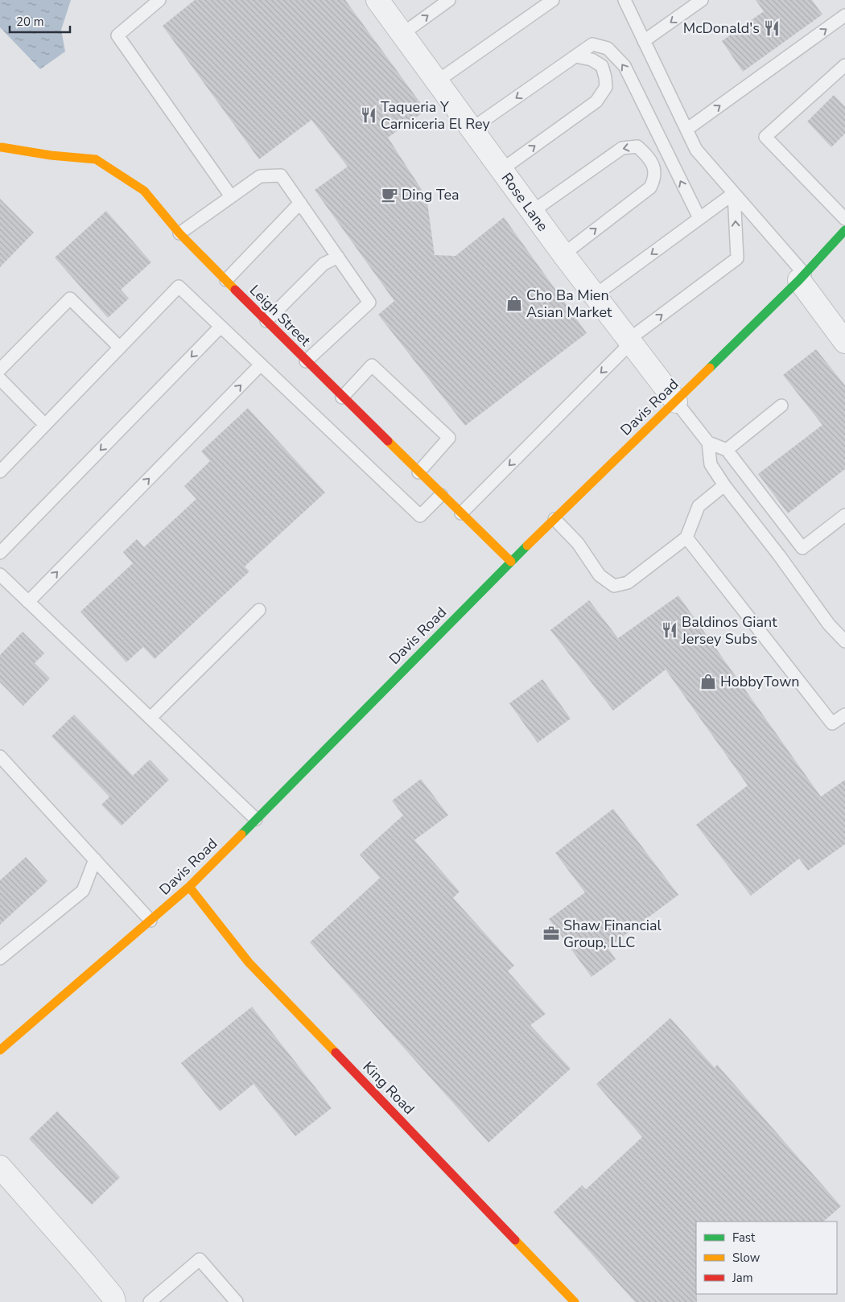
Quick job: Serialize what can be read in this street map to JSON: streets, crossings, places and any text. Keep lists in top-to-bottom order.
{
  "streets": {
    "street": [
      "Rose Lane",
      "Leigh Street",
      "Davis Road",
      "King Road"
    ]
  },
  "crossings": [
    ["Rose Lane", "Davis Road"],
    ["Leigh Street", "Davis Road"],
    ["Davis Road", "King Road"]
  ],
  "places": {
    "restaurant": ["McDonald's", "Taqueria Y Carniceria El Rey", "Baldinos Giant Jersey Subs"],
    "cafe": ["Ding Tea"],
    "shop": ["Cho Ba Mien Asian Market", "HobbyTown"],
    "office": ["Shaw Financial Group, LLC"]
  },
  "legend": ["Fast", "Slow", "Jam"],
  "scale_bar": "20 m"
}
